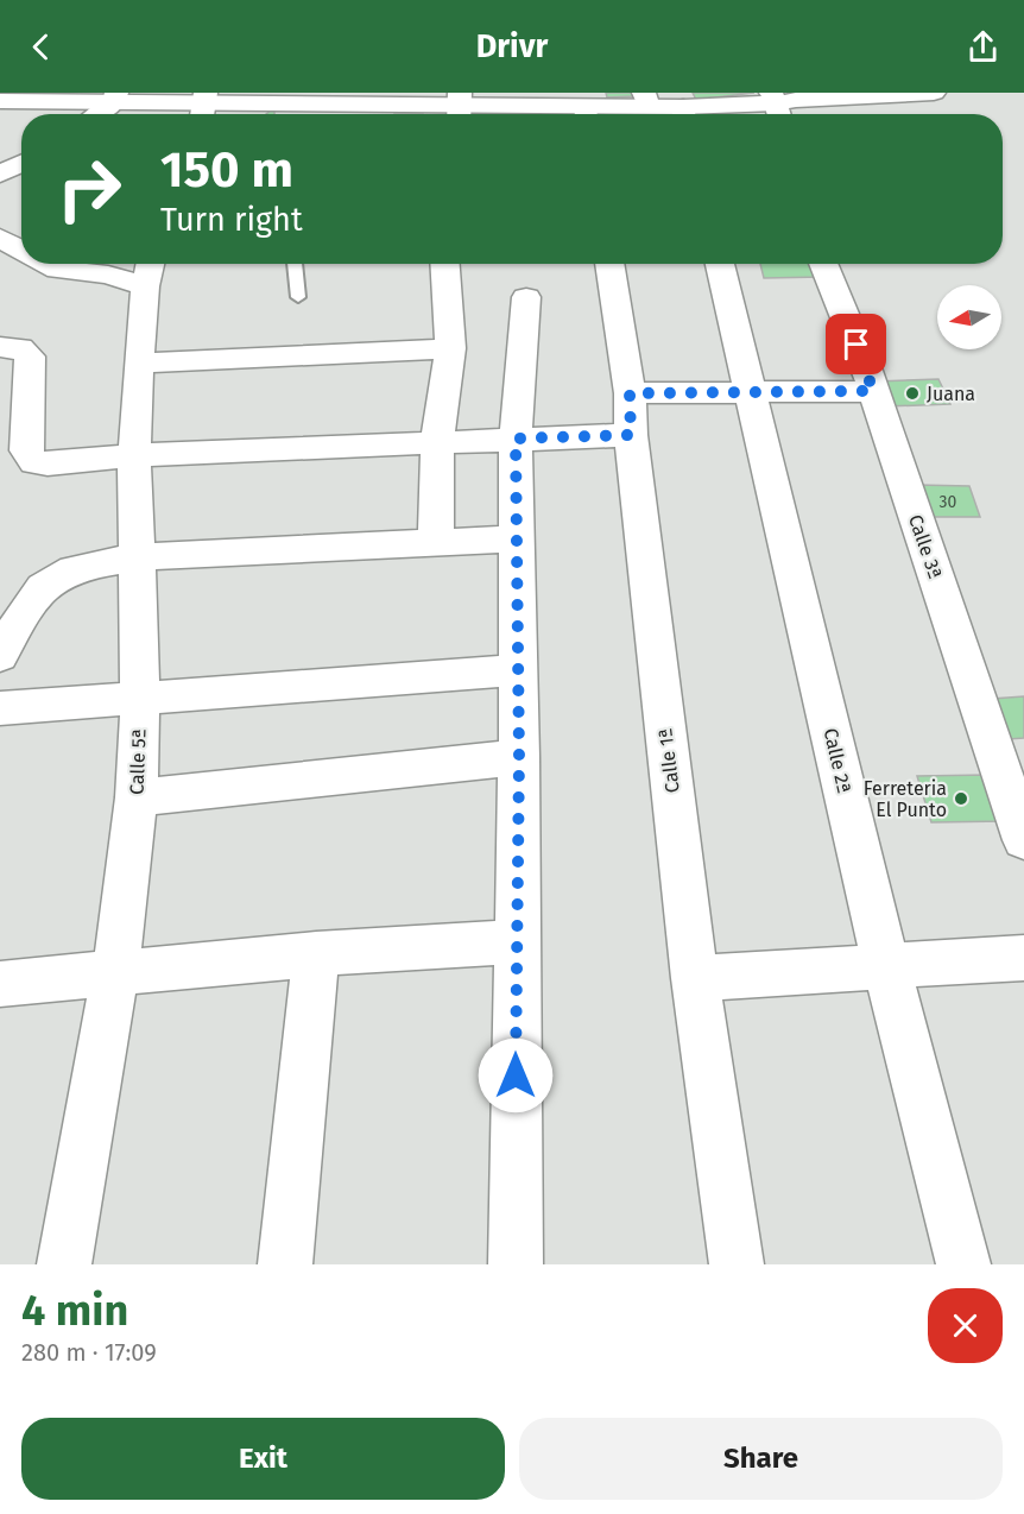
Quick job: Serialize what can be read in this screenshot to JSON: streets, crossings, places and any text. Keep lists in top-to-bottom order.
{
  "streets": {
    "street": [
      "Calle 3ª",
      "Calle 1ª",
      "Calle 2ª",
      "Calle 5ª"
    ]
  },
  "places": ["Juana", "Ferreteria El Punto"],
  "house_numbers": ["30"],
  "north": "left",
  "page": {
    "header": "Drivr",
    "turn": ["150 m", "Turn right"],
    "heading": ["4 min", "280 m · 17:09"],
    "buttons": ["Exit", "Share"]
  }
}
